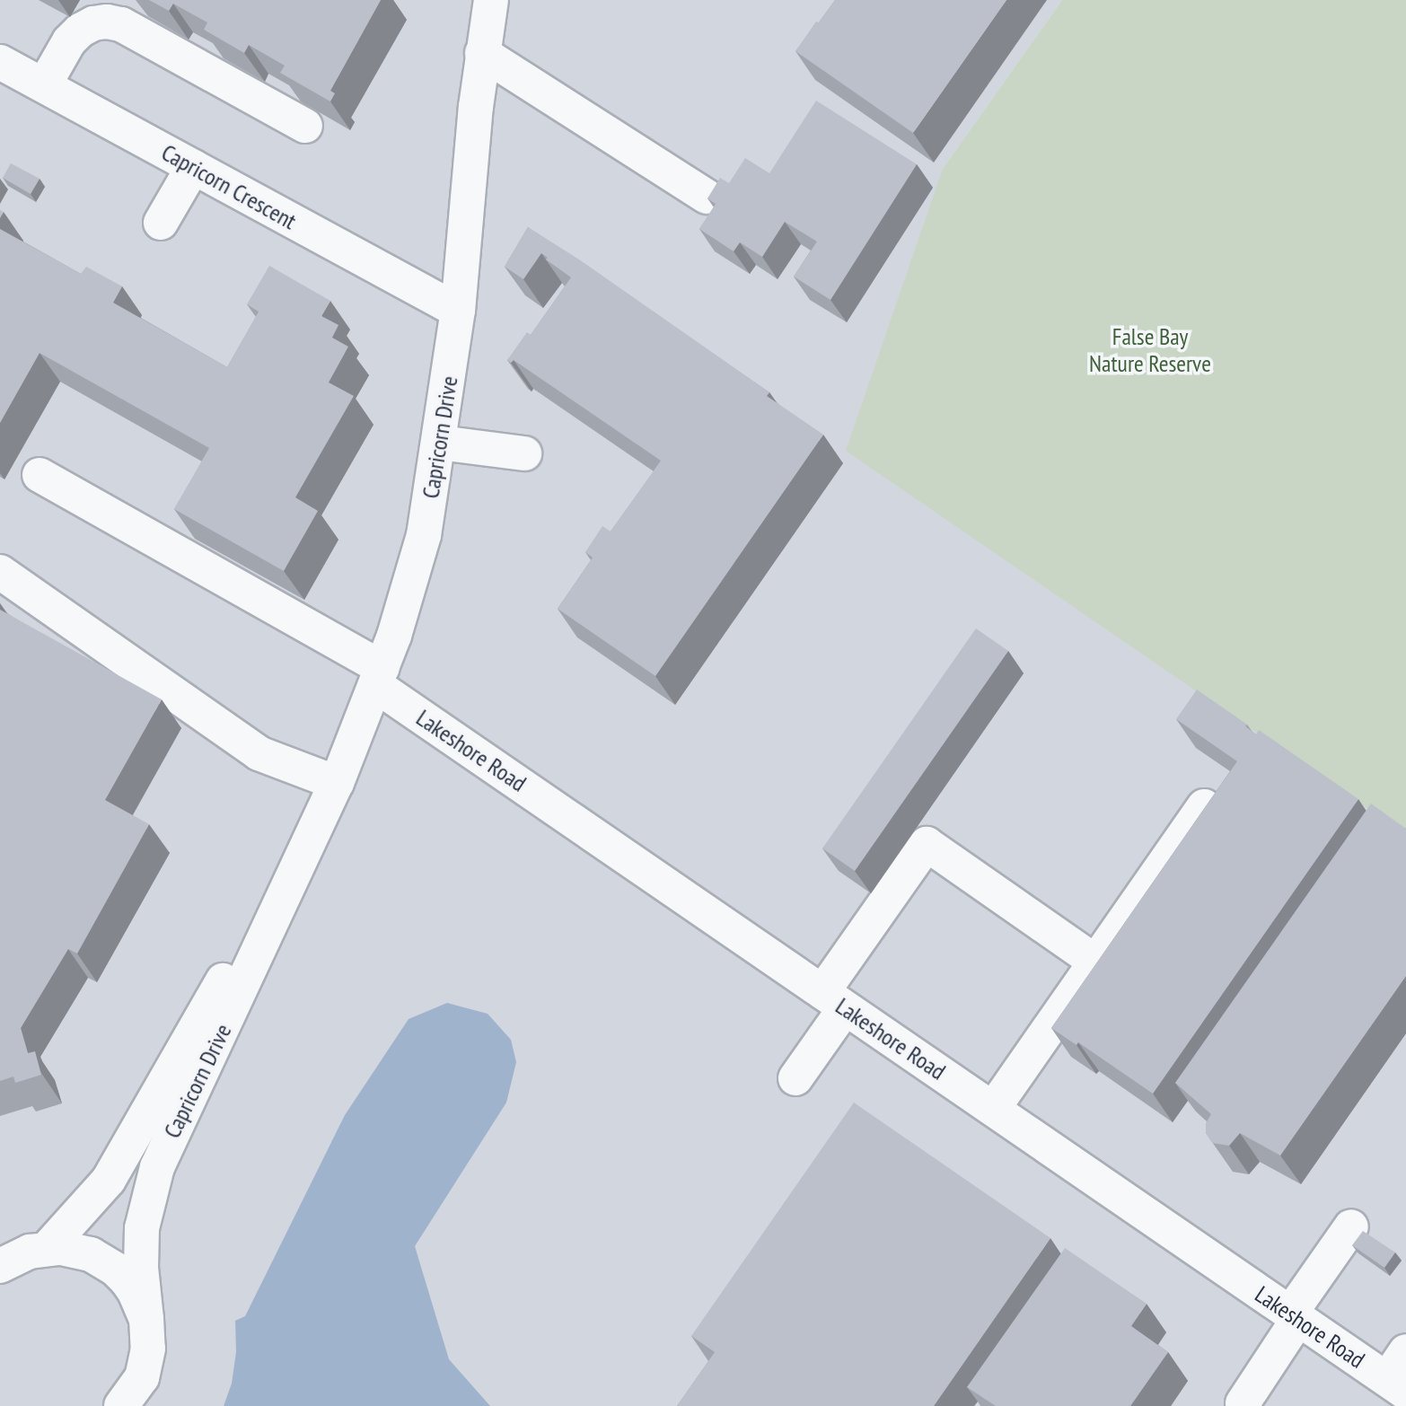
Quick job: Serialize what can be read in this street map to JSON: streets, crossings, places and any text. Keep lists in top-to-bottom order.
{
  "streets": {
    "street": ["Capricorn Crescent", "Capricorn Drive", "Lakeshore Road"]
  },
  "crossings": [
    ["Capricorn Crescent", "Capricorn Drive"],
    ["Capricorn Drive", "Lakeshore Road"]
  ],
  "parks": ["False Bay Nature Reserve"]
}
